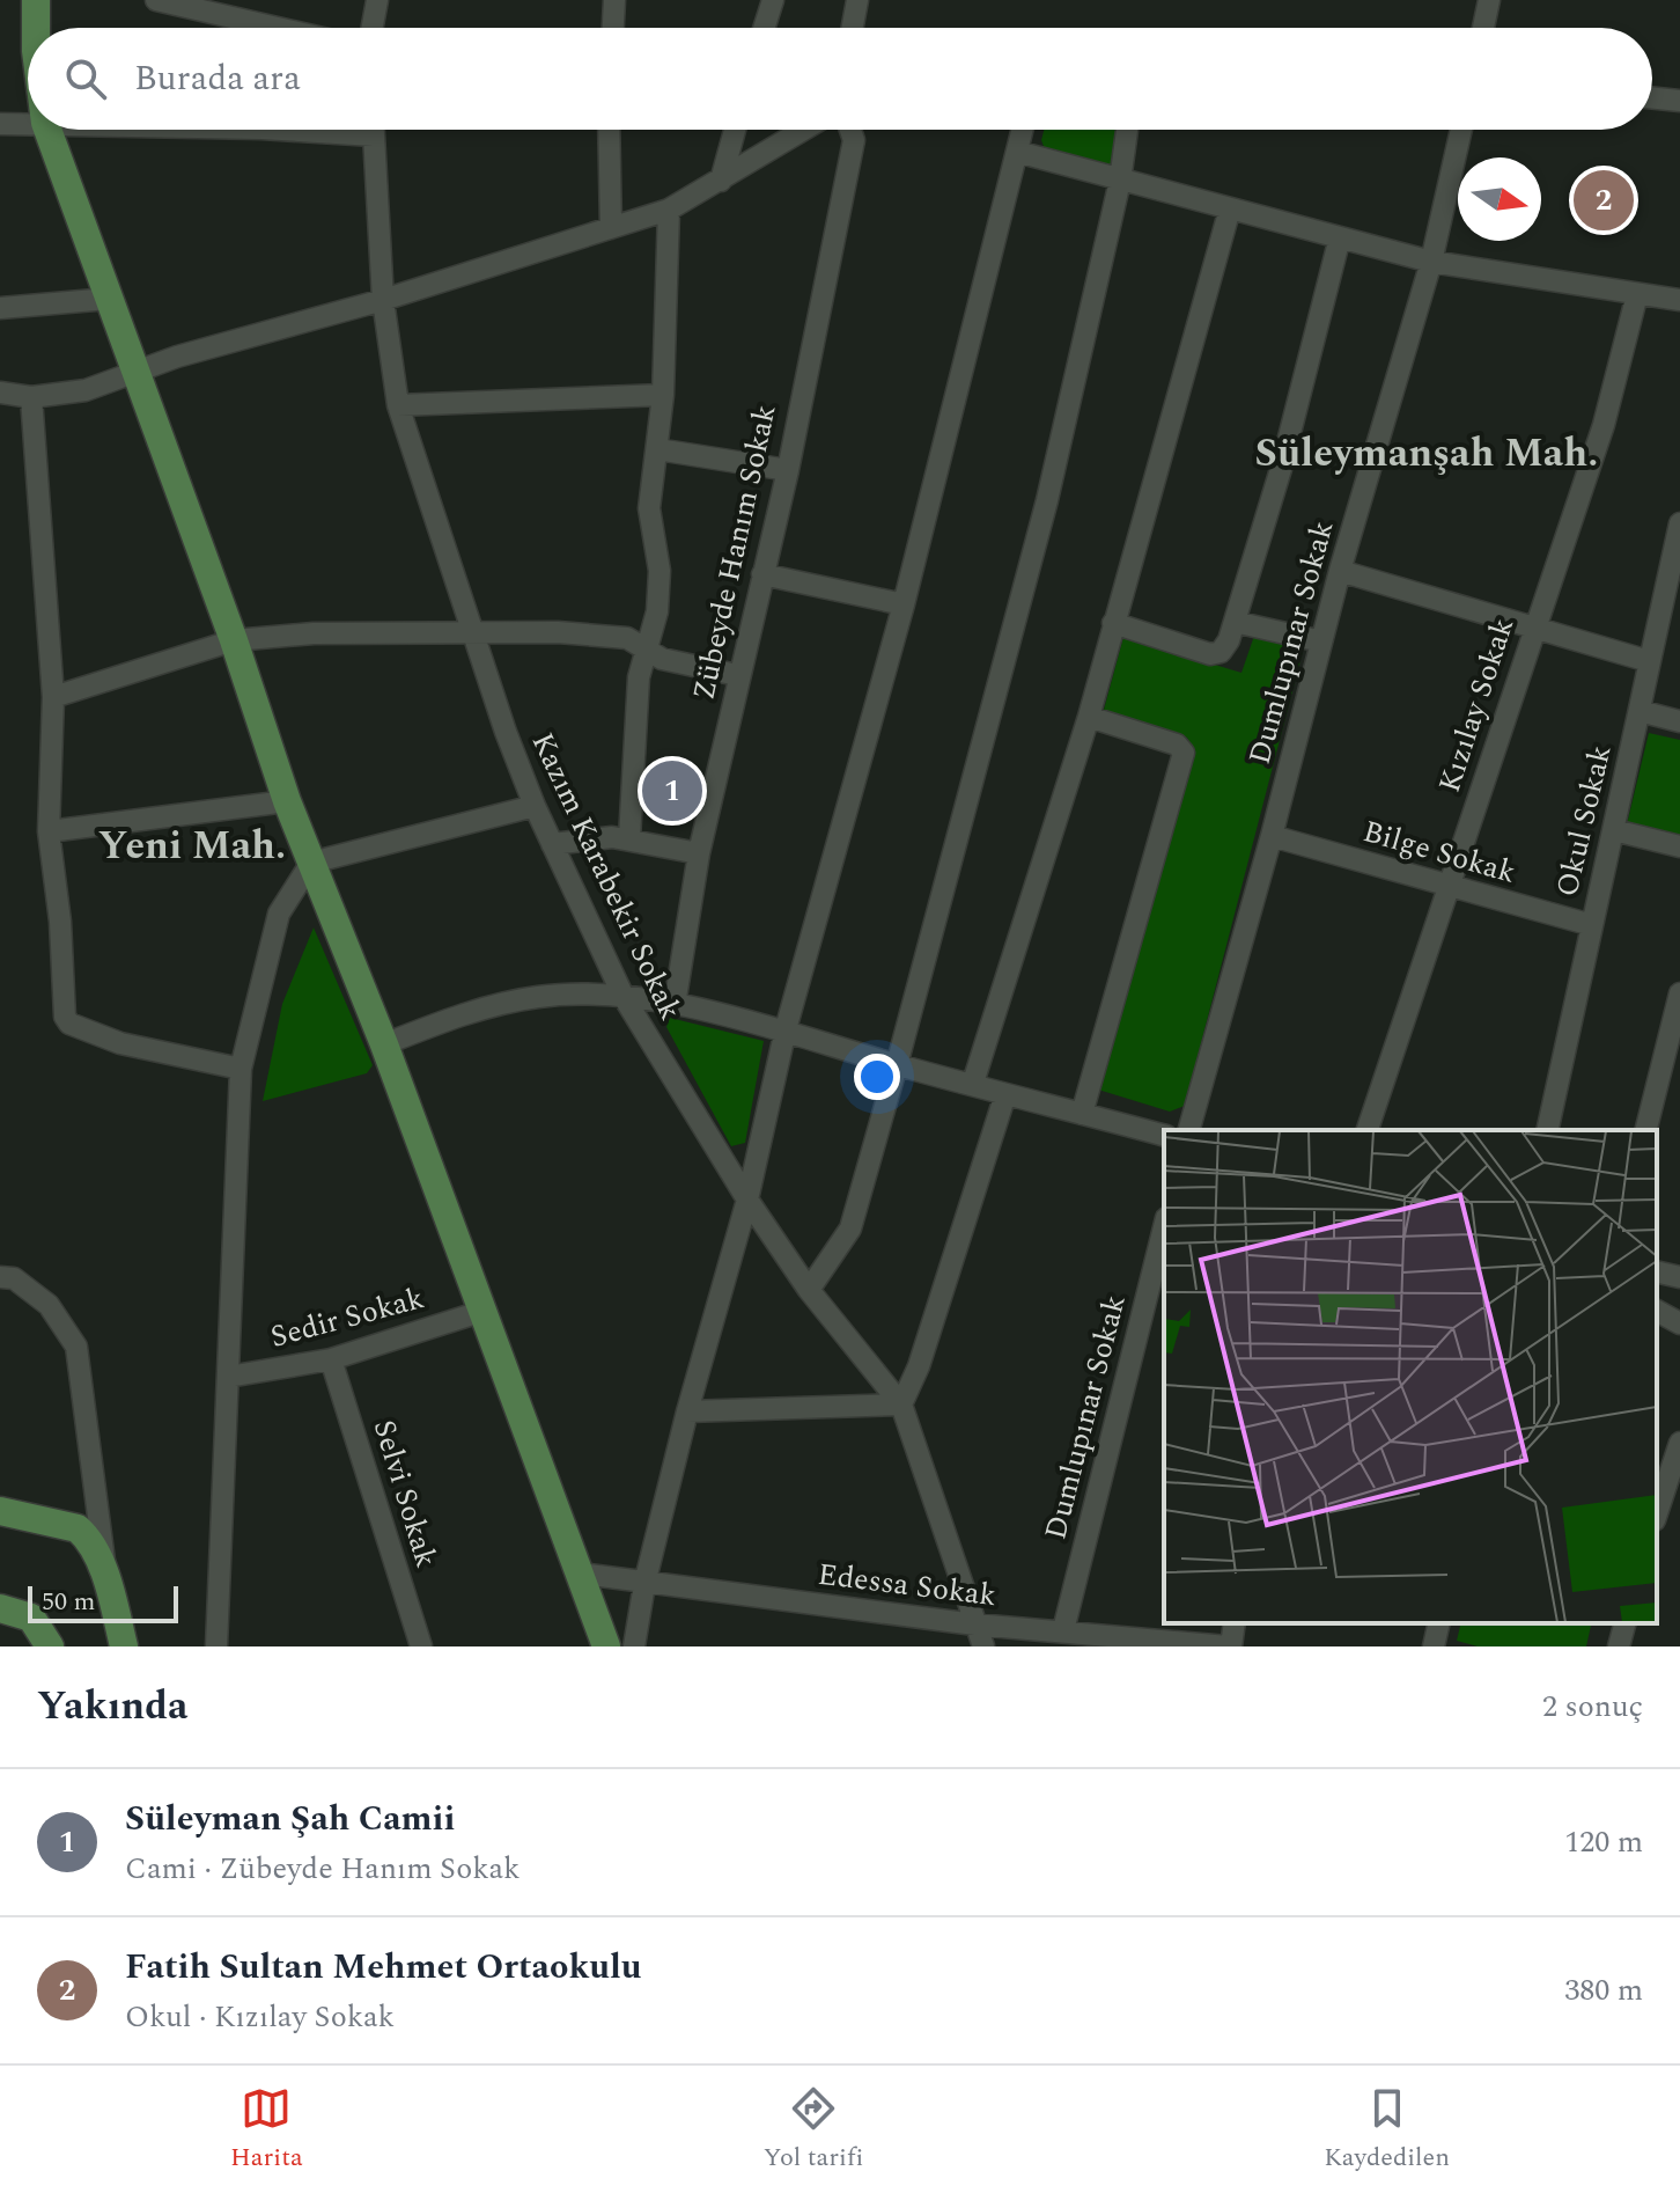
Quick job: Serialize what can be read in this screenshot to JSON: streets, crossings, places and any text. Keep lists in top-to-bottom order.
{
  "streets": {
    "street": [
      "Zübeyde Hanım Sokak",
      "Dumlupınar Sokak",
      "Kızılay Sokak",
      "Okul Sokak",
      "Bilge Sokak",
      "Kazım Karabekir Sokak",
      "Sedir Sokak",
      "Selvi Sokak",
      "Edessa Sokak"
    ]
  },
  "crossings": [
    ["Dumlupınar Sokak", "Bilge Sokak"],
    ["Dumlupınar Sokak", "Edessa Sokak"],
    ["Kızılay Sokak", "Bilge Sokak"],
    ["Okul Sokak", "Bilge Sokak"],
    ["Kazım Karabekir Sokak", "Edessa Sokak"],
    ["Sedir Sokak", "Selvi Sokak"]
  ],
  "districts": ["Süleymanşah Mah.", "Yeni Mah."],
  "scale_bar": "50 m",
  "north": "right",
  "page": {
    "search": "Burada ara",
    "pins": ["2", "1"],
    "scale": "50 m",
    "heading": ["Yakında", "2 sonuç"],
    "list": [
      {
        "mark": "1",
        "name": "Süleyman Şah Camii",
        "note": "Cami · Zübeyde Hanım Sokak",
        "value": "120 m"
      },
      {
        "mark": "2",
        "name": "Fatih Sultan Mehmet Ortaokulu",
        "note": "Okul · Kızılay Sokak",
        "value": "380 m"
      }
    ],
    "nav": ["Harita", "Yol tarifi", "Kaydedilen"]
  }
}
